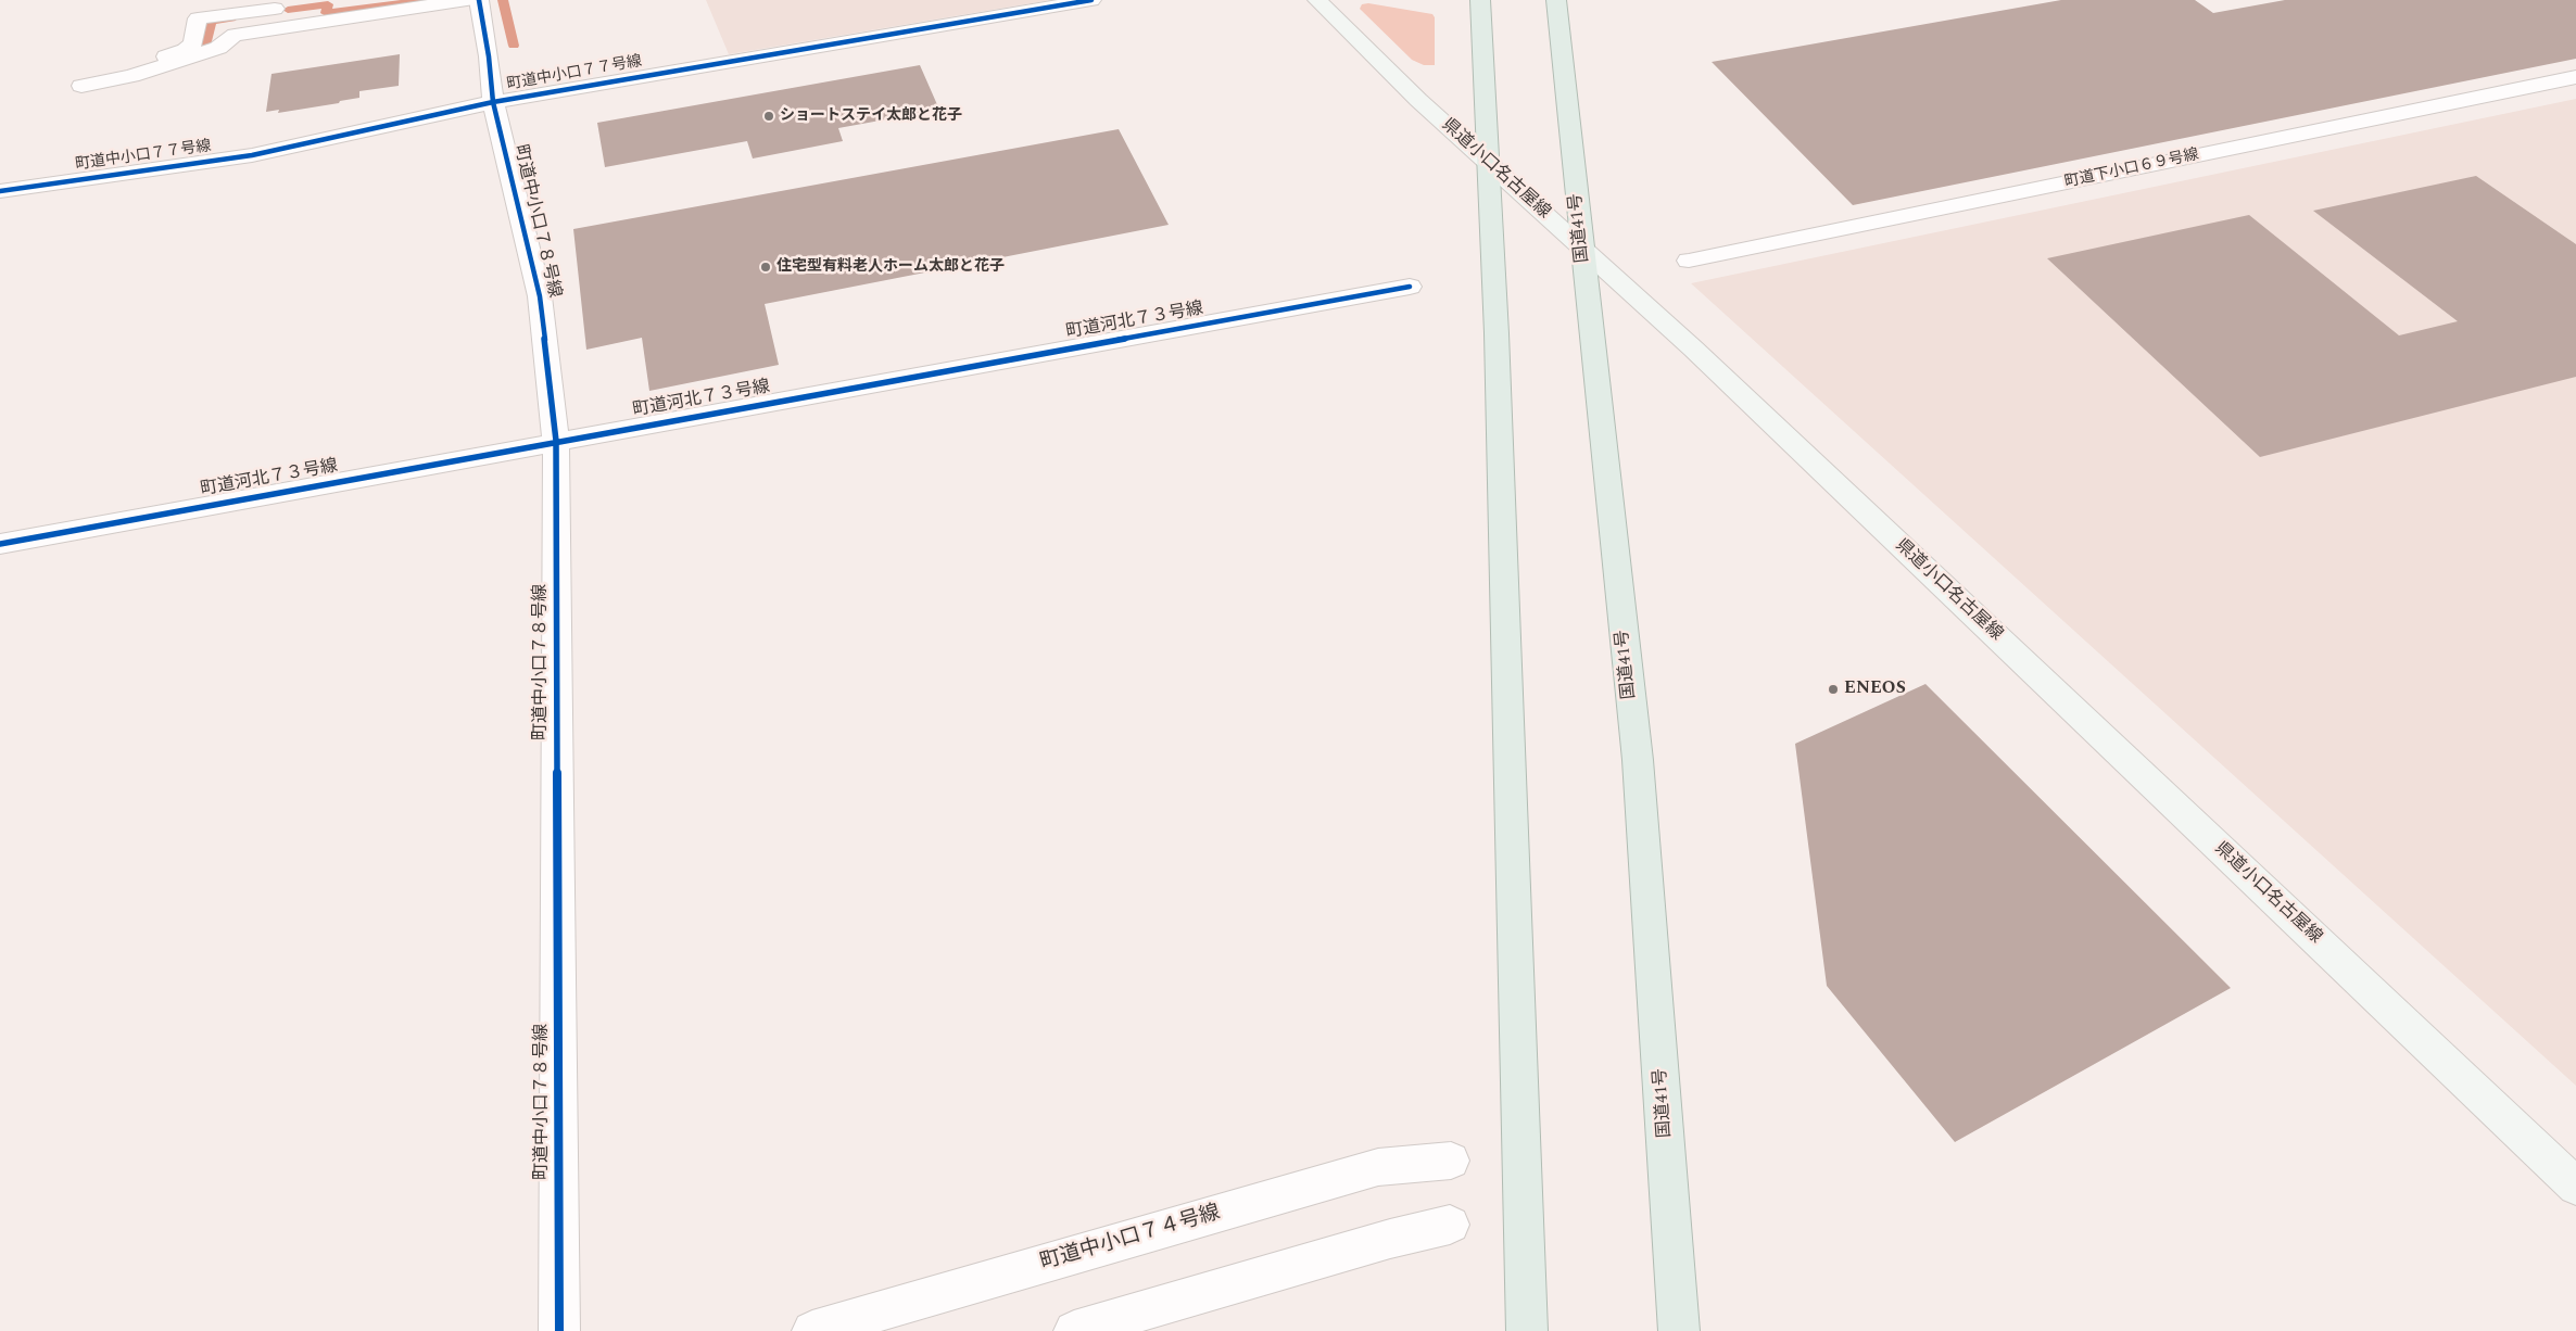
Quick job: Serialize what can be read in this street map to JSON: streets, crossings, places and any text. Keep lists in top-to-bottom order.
{
  "streets": {
    "highway": ["国道41号"],
    "main road": ["県道小口名古屋線"],
    "street": [
      "町道中小口７７号線",
      "町道下小口６９号線",
      "町道中小口７８号線",
      "町道河北７３号線",
      "町道中小口７４号線"
    ]
  },
  "crossings": [
    ["町道中小口７７号線", "町道中小口７８号線"],
    ["県道小口名古屋線", "国道41号"],
    ["町道中小口７８号線", "町道河北７３号線"]
  ],
  "places": ["ショートステイ太郎と花子", "住宅型有料老人ホーム太郎と花子", "ENEOS"]
}
